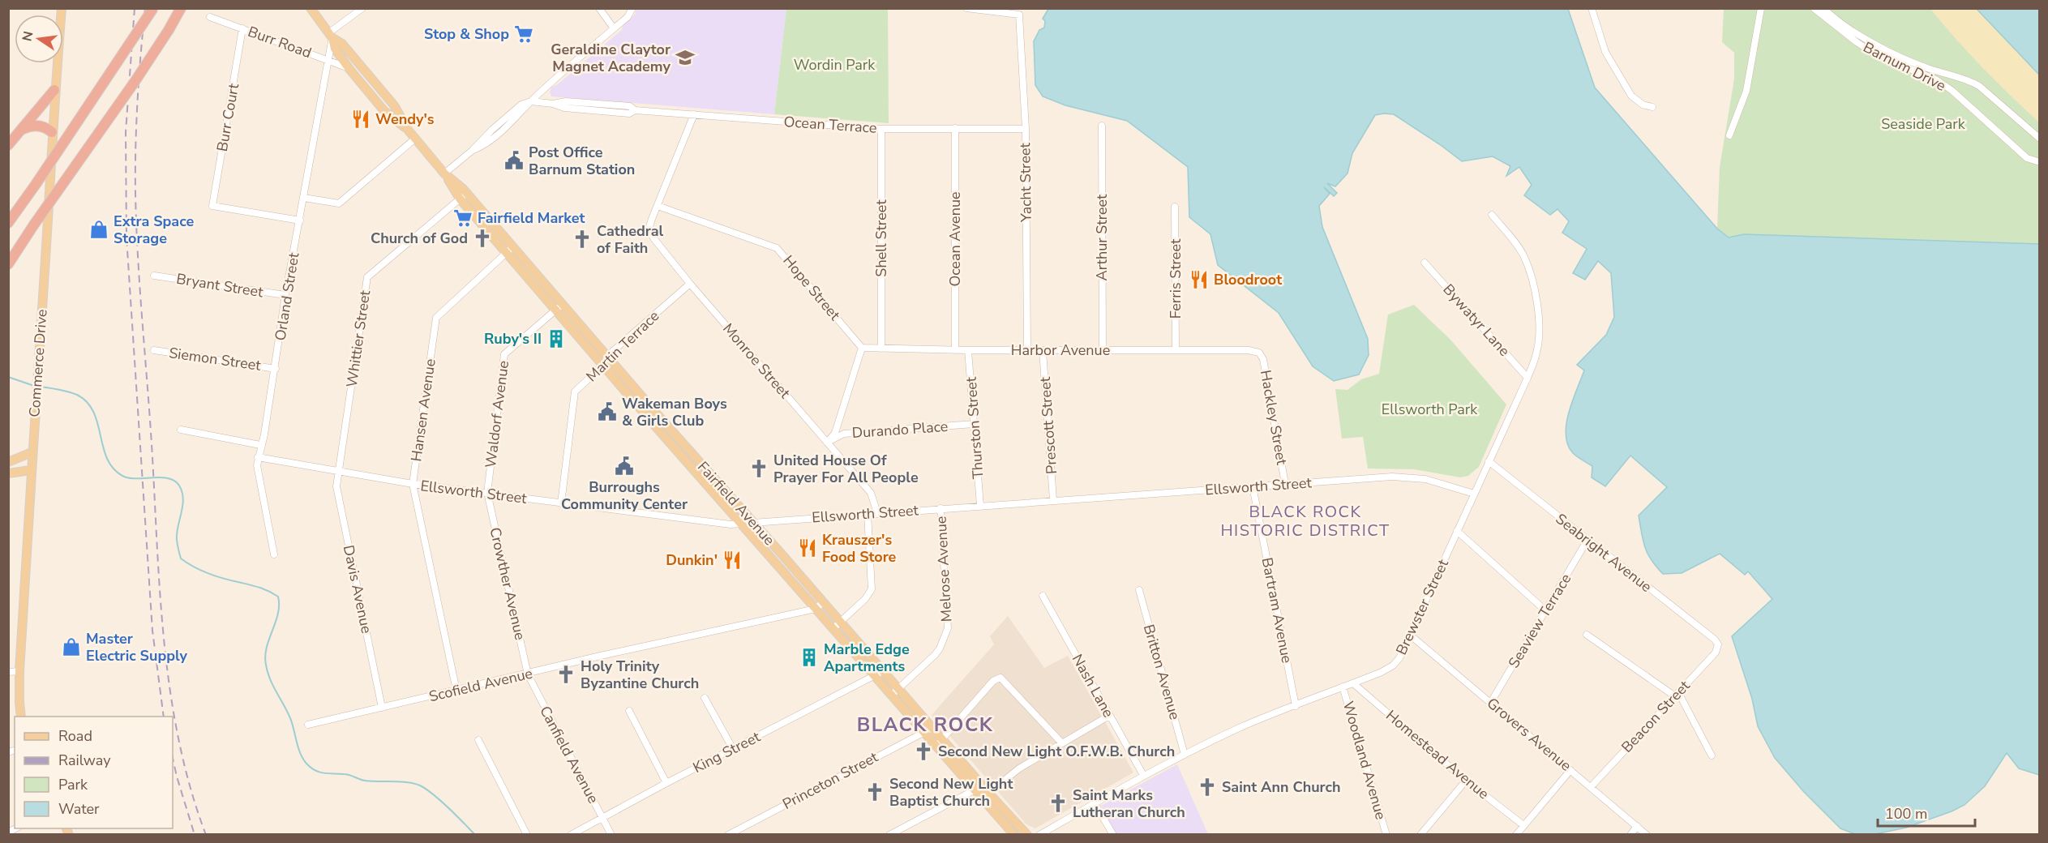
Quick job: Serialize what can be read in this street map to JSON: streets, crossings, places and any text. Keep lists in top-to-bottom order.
{
  "streets": {
    "main road": ["Commerce Drive", "Fairfield Avenue"],
    "street": [
      "Burr Road",
      "Barnum Drive",
      "Burr Court",
      "Ocean Terrace",
      "Yacht Street",
      "Arthur Street",
      "Shell Street",
      "Ocean Avenue",
      "Ferris Street",
      "Bryant Street",
      "Hope Street",
      "Orland Street",
      "Bywatyr Lane",
      "Whittier Street",
      "Martin Terrace",
      "Harbor Avenue",
      "Siemon Street",
      "Monroe Street",
      "Hansen Avenue",
      "Waldorf Avenue",
      "Hackley Street",
      "Prescott Street",
      "Thurston Street",
      "Durando Place",
      "Ellsworth Street",
      "Seabright Avenue",
      "Melrose Avenue",
      "Crowther Avenue",
      "Davis Avenue",
      "Brewster Street",
      "Bartram Avenue",
      "Seaview Terrace",
      "Britton Avenue",
      "Scofield Avenue",
      "Nash Lane",
      "Beacon Street",
      "Grovers Avenue",
      "King Street",
      "Canfield Avenue",
      "Homestead Avenue",
      "Woodland Avenue",
      "Princeton Street"
    ]
  },
  "crossings": [
    ["Burr Road", "Burr Court"],
    ["Burr Road", "Orland Street"],
    ["Burr Road", "Fairfield Avenue"],
    ["Burr Court", "Orland Street"],
    ["Ocean Terrace", "Yacht Street"],
    ["Ocean Terrace", "Shell Street"],
    ["Ocean Terrace", "Ocean Avenue"],
    ["Yacht Street", "Harbor Avenue"],
    ["Arthur Street", "Harbor Avenue"],
    ["Shell Street", "Harbor Avenue"],
    ["Ocean Avenue", "Harbor Avenue"],
    ["Ferris Street", "Harbor Avenue"],
    ["Bryant Street", "Orland Street"],
    ["Hope Street", "Harbor Avenue"],
    ["Hope Street", "Monroe Street"],
    ["Orland Street", "Siemon Street"],
    ["Orland Street", "Ellsworth Street"],
    ["Orland Street", "Fairfield Avenue"],
    ["Bywatyr Lane", "Brewster Street"],
    ["Whittier Street", "Ellsworth Street"],
    ["Whittier Street", "Fairfield Avenue"],
    ["Whittier Street", "Davis Avenue"],
    ["Martin Terrace", "Monroe Street"],
    ["Martin Terrace", "Ellsworth Street"],
    ["Martin Terrace", "Fairfield Avenue"],
    ["Harbor Avenue", "Hackley Street"],
    ["Harbor Avenue", "Prescott Street"],
    ["Harbor Avenue", "Thurston Street"],
    ["Monroe Street", "Durando Place"],
    ["Monroe Street", "Ellsworth Street"],
    ["Hansen Avenue", "Ellsworth Street"],
    ["Hansen Avenue", "Fairfield Avenue"],
    ["Hansen Avenue", "Scofield Avenue"],
    ["Waldorf Avenue", "Ellsworth Street"],
    ["Waldorf Avenue", "Fairfield Avenue"],
    ["Waldorf Avenue", "Crowther Avenue"],
    ["Hackley Street", "Ellsworth Street"],
    ["Prescott Street", "Ellsworth Street"],
    ["Thurston Street", "Durando Place"],
    ["Thurston Street", "Ellsworth Street"],
    ["Ellsworth Street", "Fairfield Avenue"],
    ["Ellsworth Street", "Melrose Avenue"],
    ["Ellsworth Street", "Crowther Avenue"],
    ["Ellsworth Street", "Davis Avenue"],
    ["Ellsworth Street", "Brewster Street"],
    ["Ellsworth Street", "Bartram Avenue"],
    ["Fairfield Avenue", "Melrose Avenue"],
    ["Fairfield Avenue", "Scofield Avenue"],
    ["Fairfield Avenue", "King Street"],
    ["Fairfield Avenue", "Princeton Street"],
    ["Seabright Avenue", "Brewster Street"],
    ["Seabright Avenue", "Seaview Terrace"],
    ["Seabright Avenue", "Beacon Street"],
    ["Crowther Avenue", "Scofield Avenue"],
    ["Crowther Avenue", "Canfield Avenue"],
    ["Davis Avenue", "Scofield Avenue"],
    ["Brewster Street", "Bartram Avenue"],
    ["Brewster Street", "Britton Avenue"],
    ["Brewster Street", "Nash Lane"],
    ["Brewster Street", "Grovers Avenue"],
    ["Brewster Street", "Homestead Avenue"],
    ["Brewster Street", "Woodland Avenue"],
    ["Seaview Terrace", "Grovers Avenue"],
    ["Scofield Avenue", "Canfield Avenue"],
    ["Beacon Street", "Grovers Avenue"],
    ["King Street", "Canfield Avenue"]
  ],
  "districts": ["BLACK ROCK HISTORIC DISTRICT", "BLACK ROCK"],
  "parks": ["Wordin Park", "Seaside Park", "Ellsworth Park"],
  "places": {
    "supermarket": ["Stop & Shop", "Fairfield Market"],
    "school or university": ["Geraldine Claytor Magnet Academy"],
    "restaurant": [
      "Wendy's",
      "Bloodroot",
      "Krauszer's Food Store",
      "Dunkin'"
    ],
    "public building": ["Post Office Barnum Station", "Wakeman Boys & Girls Club", "Burroughs Community Center"],
    "shop": ["Extra Space Storage", "Master Electric Supply"],
    "church": [
      "Church of God",
      "Cathedral of Faith",
      "United House Of Prayer For All People",
      "Holy Trinity Byzantine Church",
      "Second New Light O.F.W.B. Church",
      "Saint Ann Church",
      "Second New Light Baptist Church",
      "Saint Marks Lutheran Church"
    ],
    "building": ["Ruby's II", "Marble Edge Apartments"]
  },
  "legend": [
    "Road",
    "Railway",
    "Park",
    "Water"
  ],
  "scale_bar": "100 m",
  "north": "left"
}
